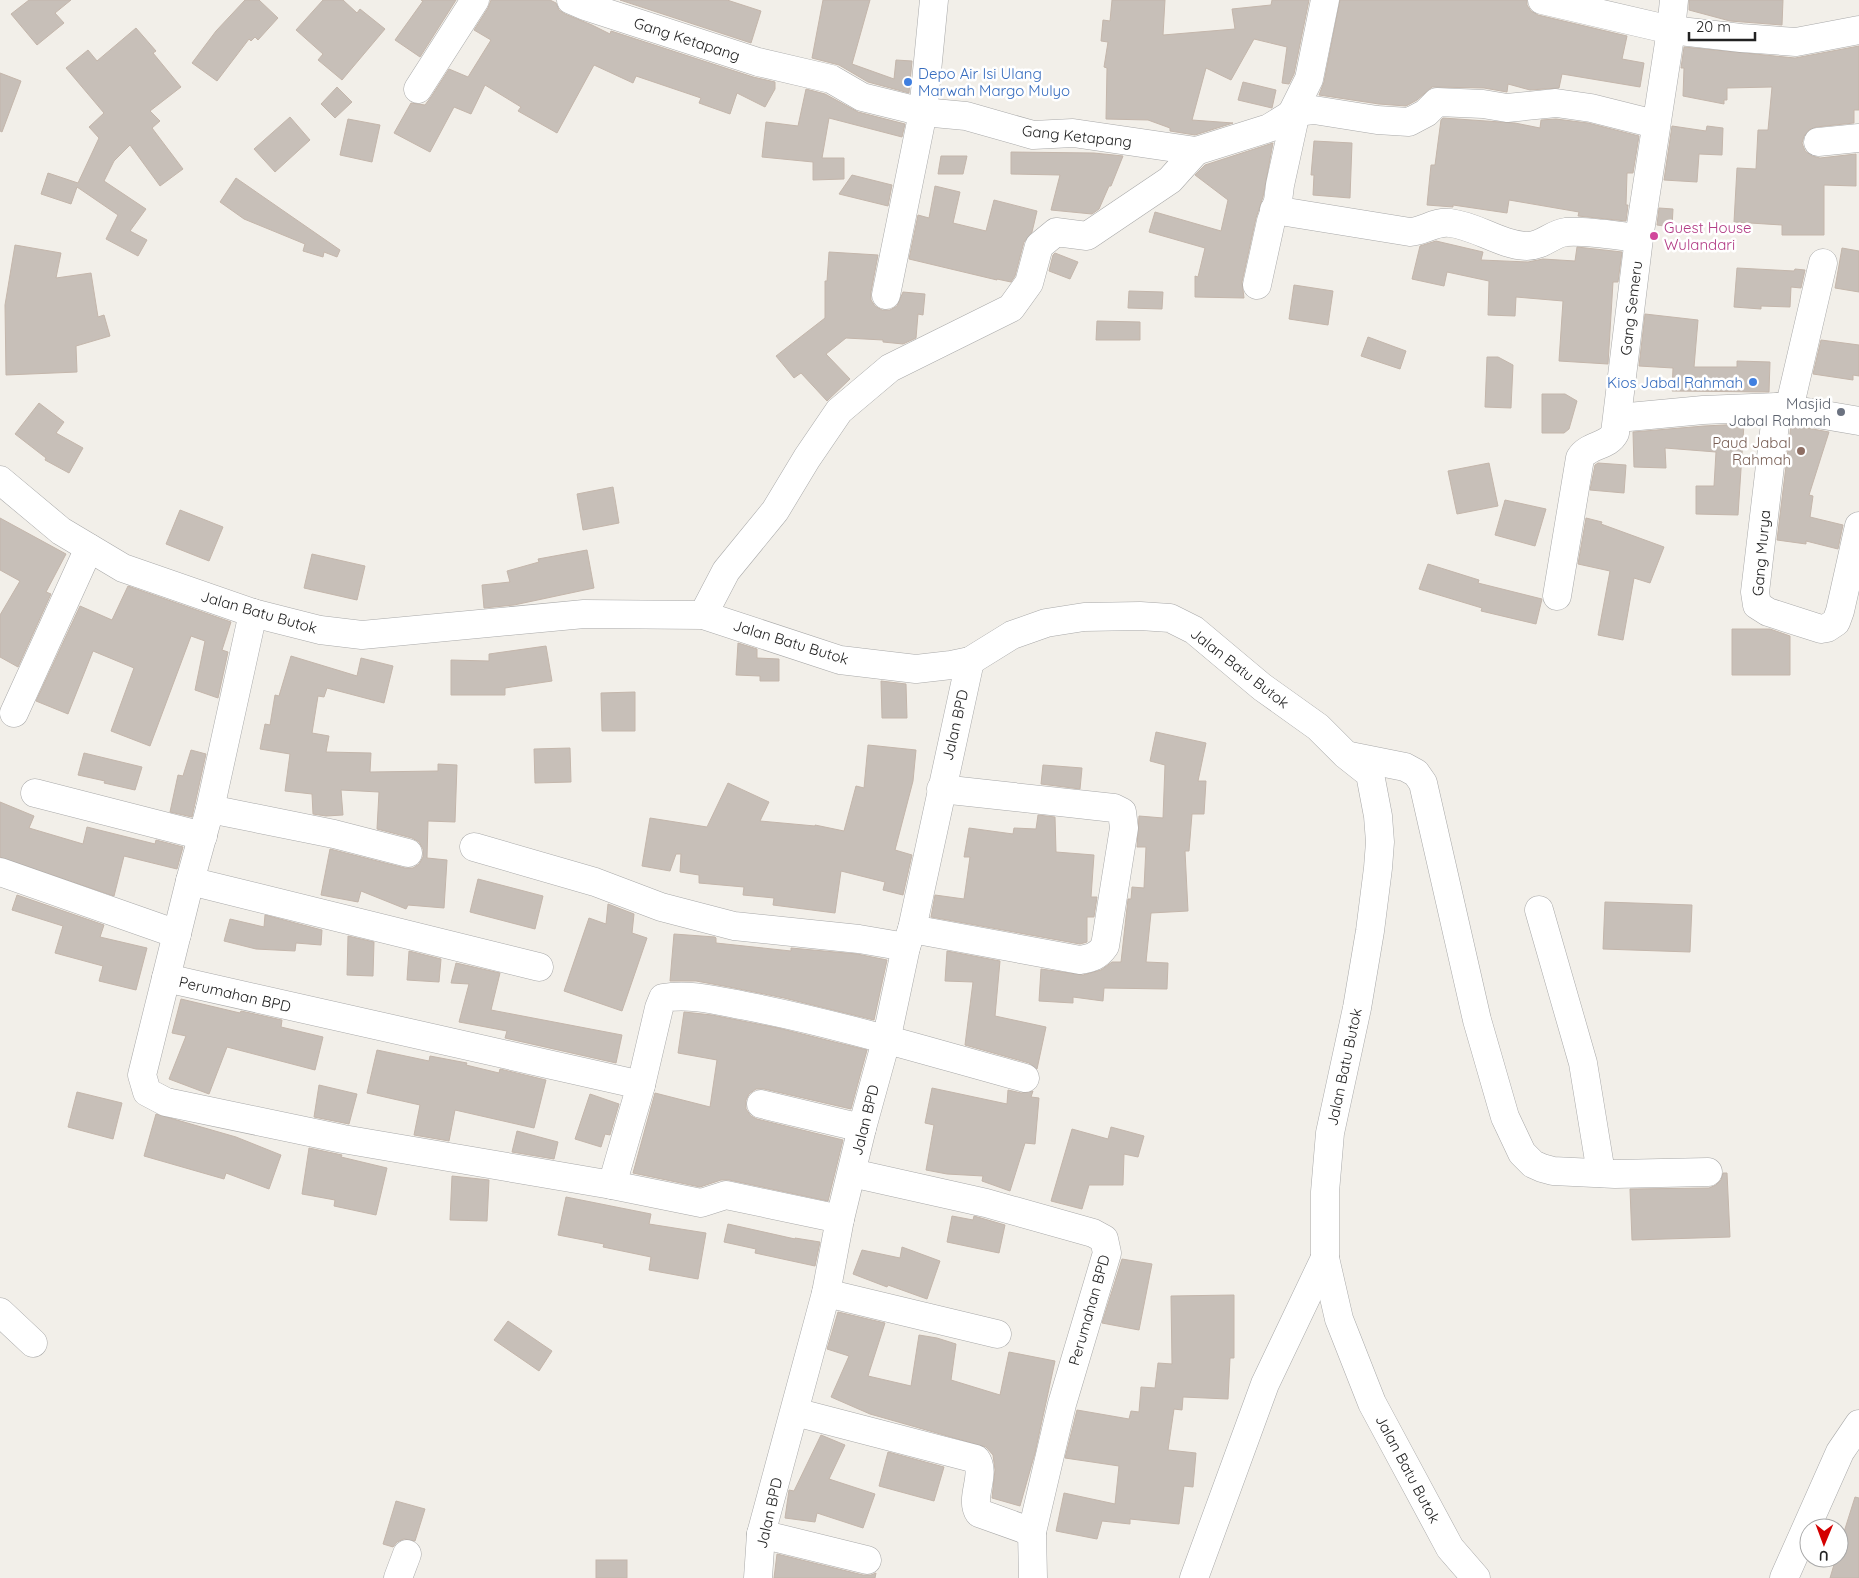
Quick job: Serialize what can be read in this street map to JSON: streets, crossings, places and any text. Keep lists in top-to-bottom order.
{
  "streets": {
    "street": [
      "Gang Ketapang",
      "Gang Semeru",
      "Gang Murya",
      "Jalan Batu Butok",
      "Jalan BPD",
      "Perumahan BPD"
    ]
  },
  "crossings": [
    ["Jalan Batu Butok", "Jalan BPD"],
    ["Jalan Batu Butok", "Perumahan BPD"],
    ["Jalan BPD", "Perumahan BPD"]
  ],
  "places": [
    "Depo Air Isi Ulang Marwah Margo Mulyo",
    "Guest House Wulandari",
    "Kios Jabal Rahmah",
    "Masjid Jabal Rahmah",
    "Paud Jabal Rahmah"
  ],
  "scale_bar": "20 m",
  "north": "bottom"
}
